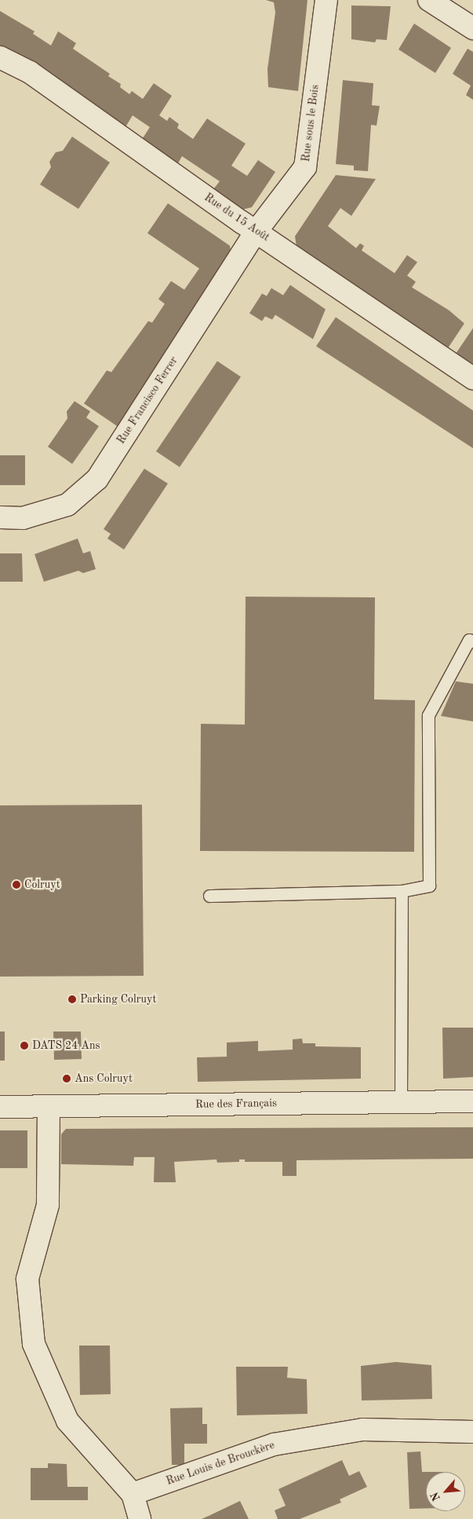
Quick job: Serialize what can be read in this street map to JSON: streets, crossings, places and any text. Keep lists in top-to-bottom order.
{
  "streets": {
    "street": [
      "Rue sous le Bois",
      "Rue du 15 Août",
      "Rue Francisco Ferrer",
      "Rue des Français",
      "Rue Louis de Brouckère"
    ]
  },
  "crossings": [
    ["Rue sous le Bois", "Rue du 15 Août"],
    ["Rue sous le Bois", "Rue Francisco Ferrer"],
    ["Rue du 15 Août", "Rue Francisco Ferrer"]
  ],
  "places": [
    "Colruyt",
    "Parking Colruyt",
    "DATS 24 Ans",
    "Ans Colruyt"
  ],
  "north": "bottom left"
}
